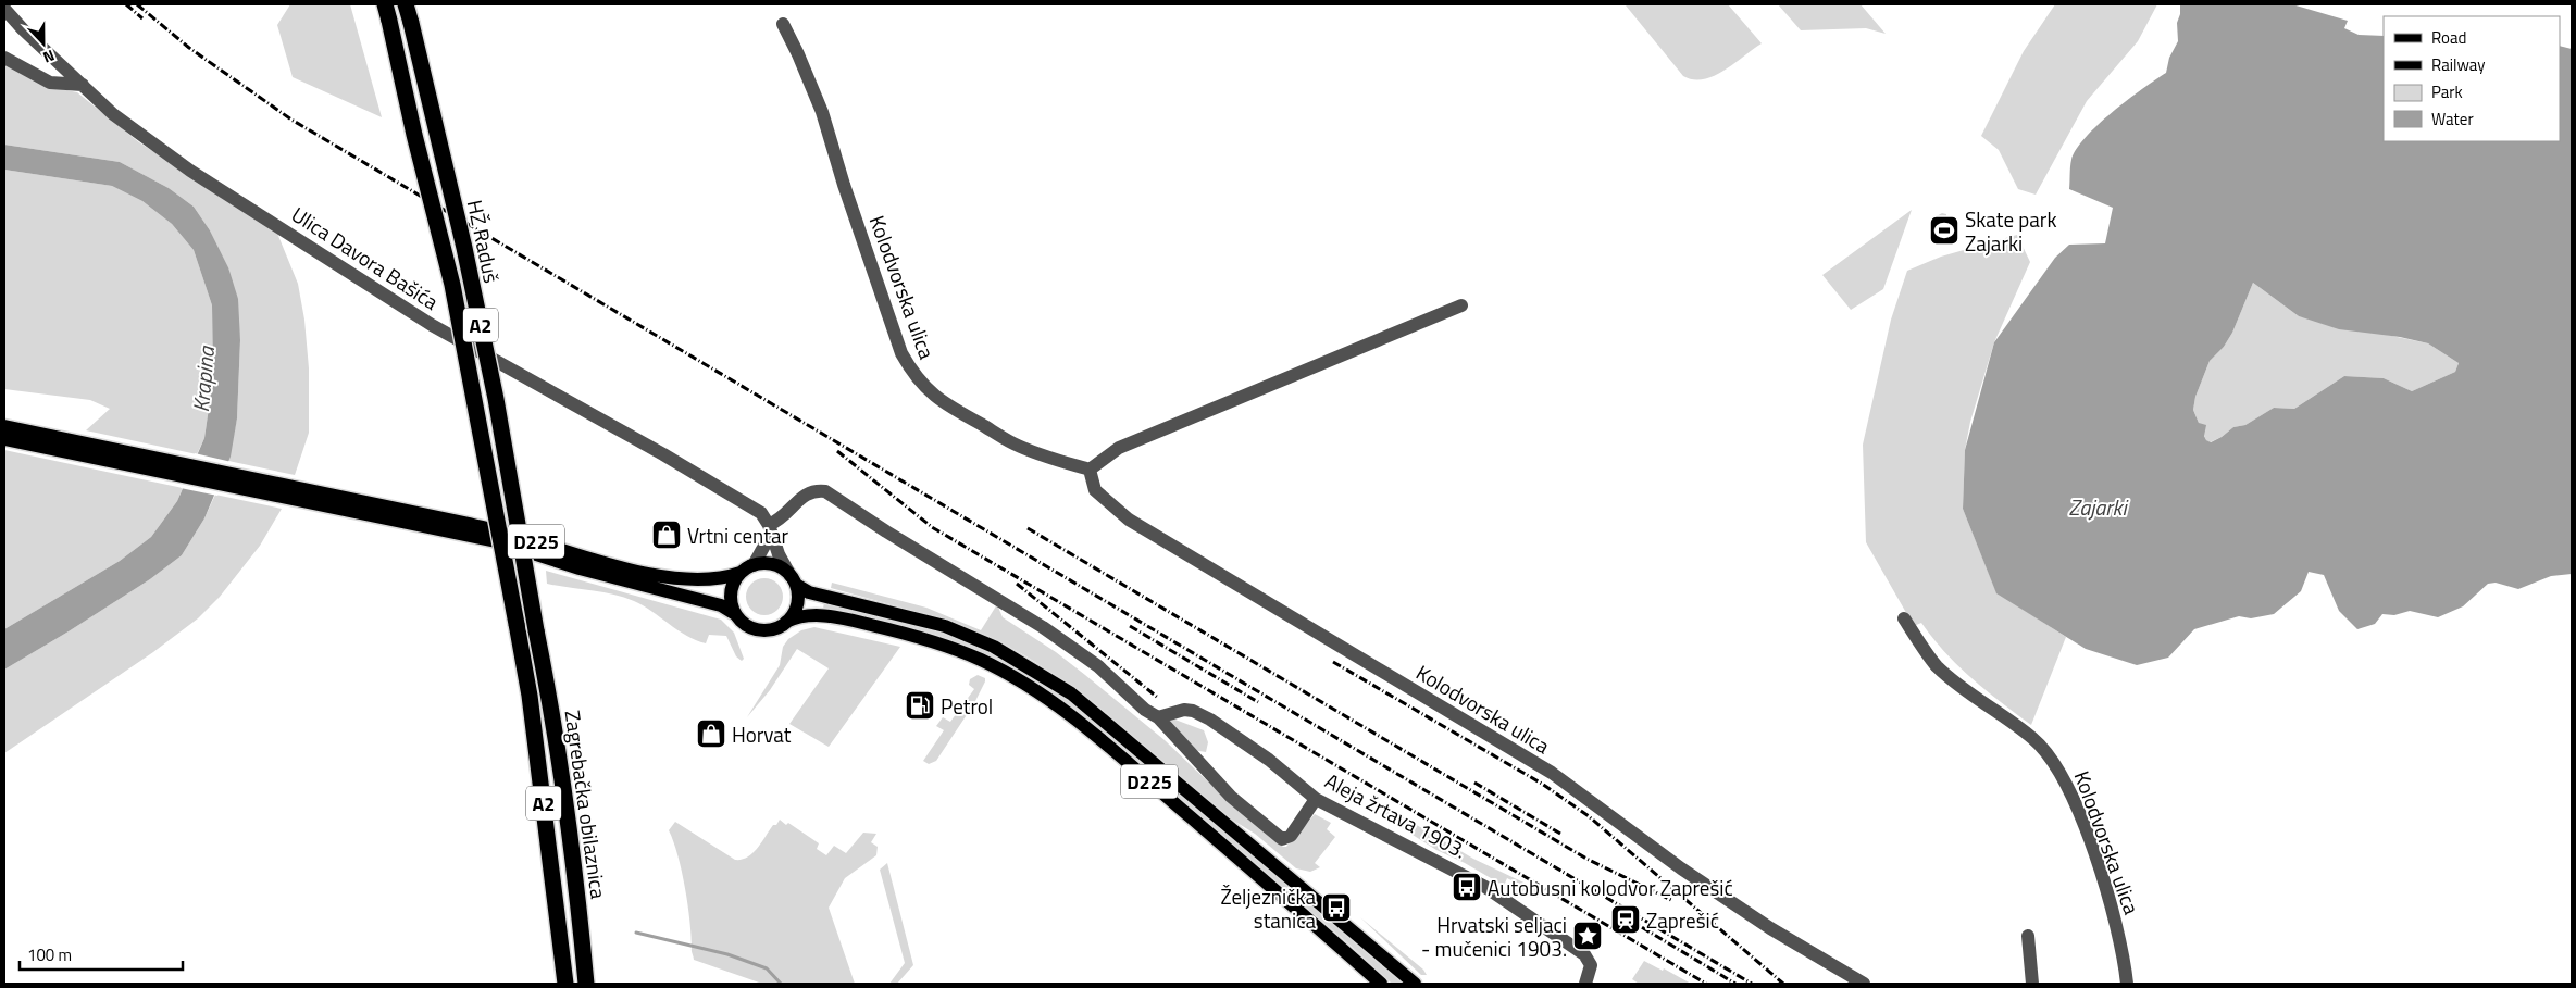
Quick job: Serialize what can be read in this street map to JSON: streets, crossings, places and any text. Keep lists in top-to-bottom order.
{
  "streets": {
    "highway": ["HŽ Raduš", "A2", "Zagrebačka obilaznica"],
    "main road": ["D225"],
    "street": ["Ulica Davora Bašića", "Kolodvorska ulica", "Aleja žrtava 1903."]
  },
  "crossings": [
    ["HŽ Raduš", "Zagrebačka obilaznica"],
    ["Ulica Davora Bašića", "D225"]
  ],
  "water": ["Krapina", "Zajarki"],
  "places": {
    "sports": ["Skate park Zajarki"],
    "shop": ["Vrtni centar", "Horvat"],
    "fuel station": ["Petrol"],
    "bus stop": ["Autobusni kolodvor Zaprešić", "Željeznička stanica"],
    "station": ["Zaprešić"],
    "place": ["Hrvatski seljaci - mučenici 1903."]
  },
  "legend": [
    "Road",
    "Railway",
    "Park",
    "Water"
  ],
  "scale_bar": "100 m",
  "north": "bottom"
}
